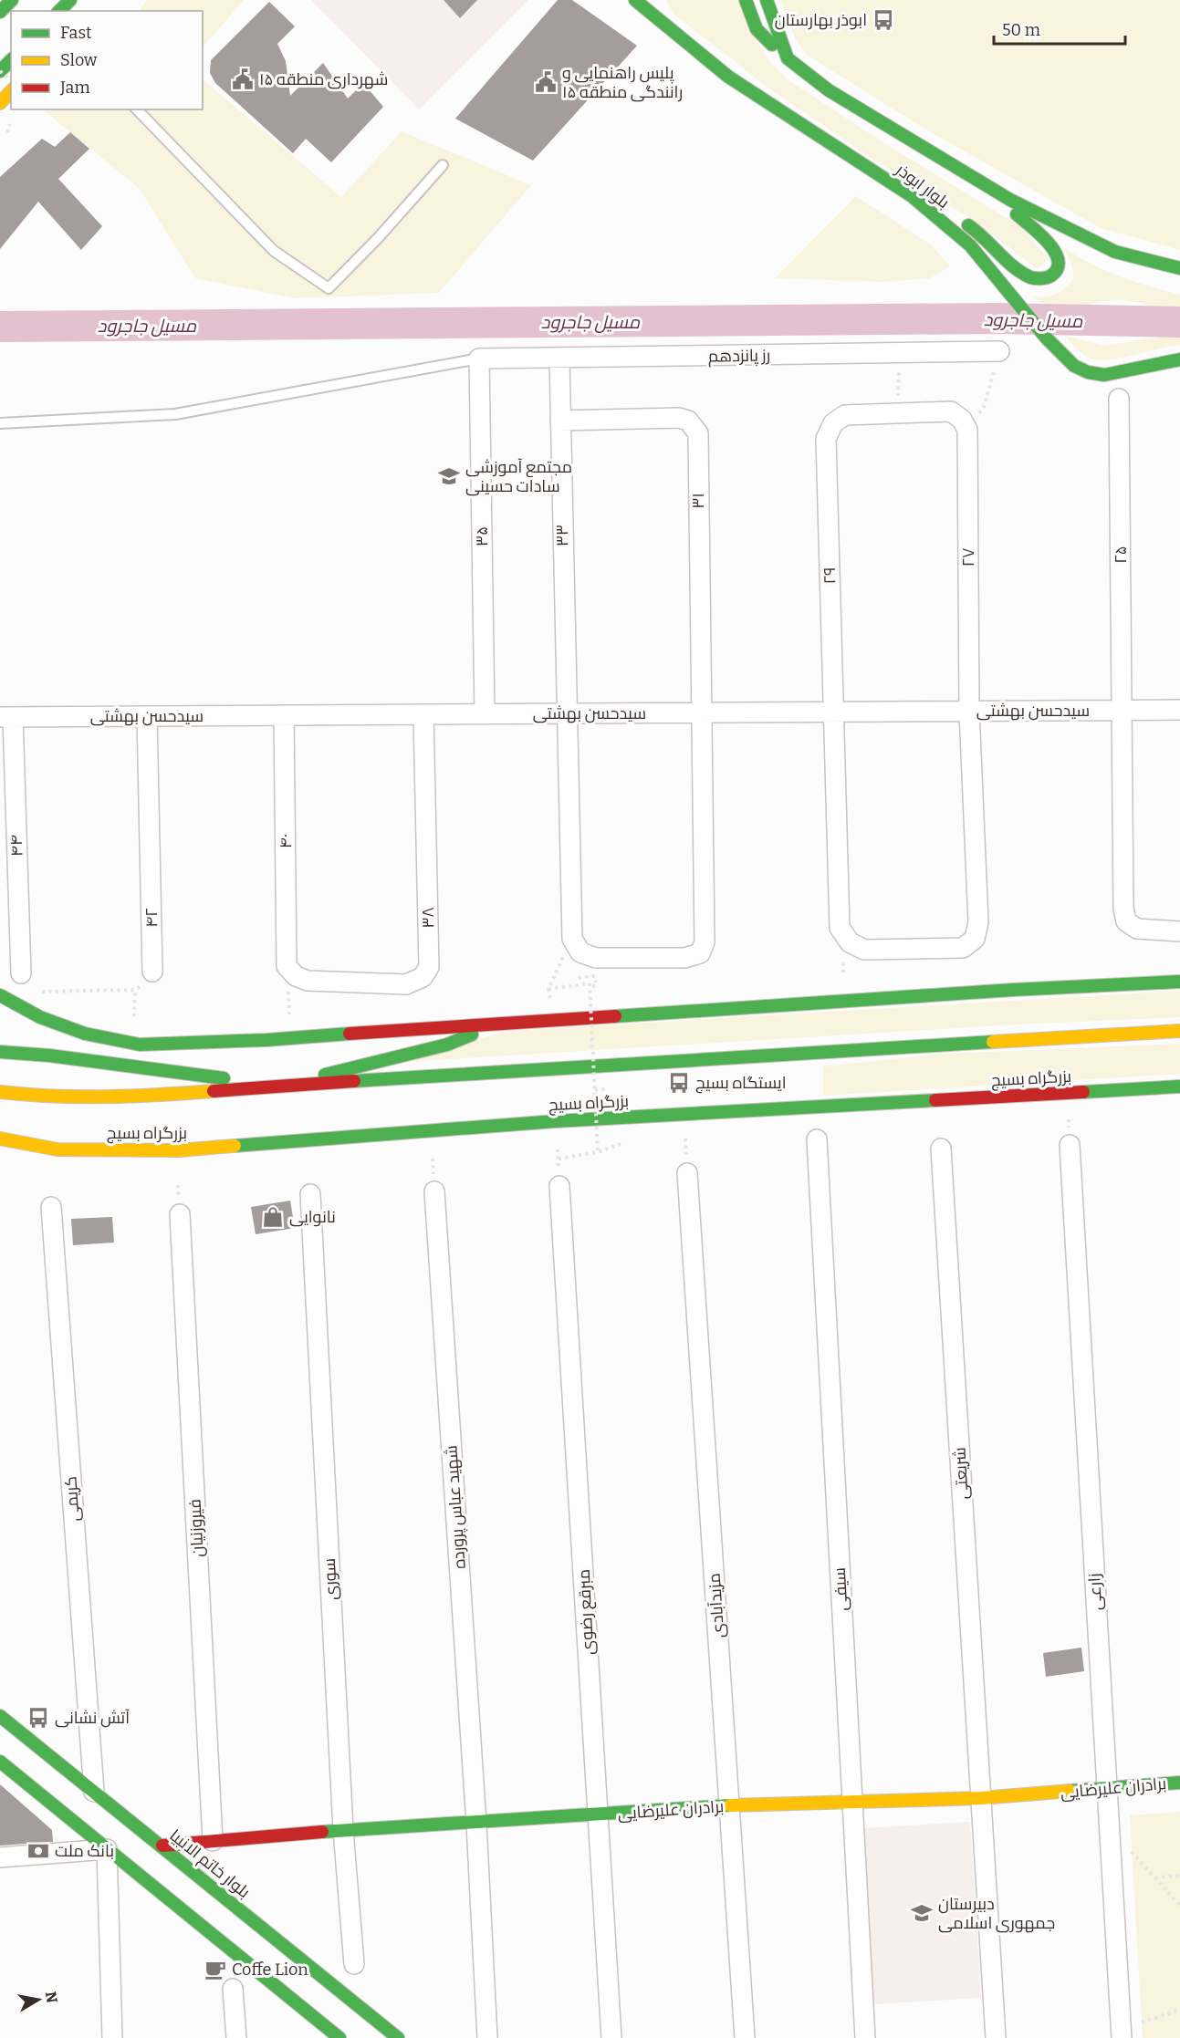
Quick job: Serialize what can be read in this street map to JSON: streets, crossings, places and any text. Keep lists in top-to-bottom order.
{
  "streets": {
    "main road": [
      "بلوار ابوذر",
      "بزرگراه بسیج",
      "برادران علیرضایی",
      "بلوار خاتم الانبیا"
    ],
    "street": [
      "رز پانزدهم",
      "۳۱",
      "۳۳",
      "۳۵",
      "۲۵",
      "۲۷",
      "۲۹",
      "سیدحسن بهشتی",
      "۴۰",
      "۴۴",
      "۴۲",
      "۳۸",
      "شریعتی",
      "کریمی",
      "شهید عباس پرورده",
      "فیروزنیان",
      "سوری",
      "سیفی",
      "زارعی",
      "مزیدآبادی",
      "مبرقع رضوی"
    ]
  },
  "crossings": [
    ["رز پانزدهم", "۳۳"],
    ["رز پانزدهم", "۳۵"],
    ["۳۱", "۳۳"],
    ["۳۱", "سیدحسن بهشتی"],
    ["۳۳", "سیدحسن بهشتی"],
    ["۳۵", "سیدحسن بهشتی"],
    ["۲۵", "سیدحسن بهشتی"],
    ["۲۷", "۲۹"],
    ["۲۷", "سیدحسن بهشتی"],
    ["۲۹", "سیدحسن بهشتی"],
    ["سیدحسن بهشتی", "۴۰"],
    ["سیدحسن بهشتی", "۴۴"],
    ["سیدحسن بهشتی", "۴۲"],
    ["سیدحسن بهشتی", "۳۸"],
    ["۴۰", "۳۸"],
    ["شریعتی", "برادران علیرضایی"],
    ["کریمی", "بلوار خاتم الانبیا"],
    ["شهید عباس پرورده", "برادران علیرضایی"],
    ["فیروزنیان", "برادران علیرضایی"],
    ["سوری", "برادران علیرضایی"],
    ["سیفی", "برادران علیرضایی"],
    ["زارعی", "برادران علیرضایی"],
    ["مزیدآبادی", "برادران علیرضایی"],
    ["مبرقع رضوی", "برادران علیرضایی"],
    ["برادران علیرضایی", "بلوار خاتم الانبیا"]
  ],
  "water": ["مسیل جاجرود"],
  "places": {
    "bus stop": ["ابوذر بهارستان", "ایستگاه بسیج", "آتش نشانی"],
    "public building": ["شهرداری منطقه ۱۵", "پلیس راهنمایی و رانندگی منطقه ۱۵"],
    "school or university": ["مجتمع آموزشی سادات حسینی", "دبیرستان جمهوری اسلامی"],
    "shop": ["نانوایی"],
    "bank": ["بانک ملت"],
    "cafe": ["Coffe Lion"]
  },
  "legend": ["Fast", "Slow", "Jam"],
  "scale_bar": "50 m",
  "north": "right"
}
